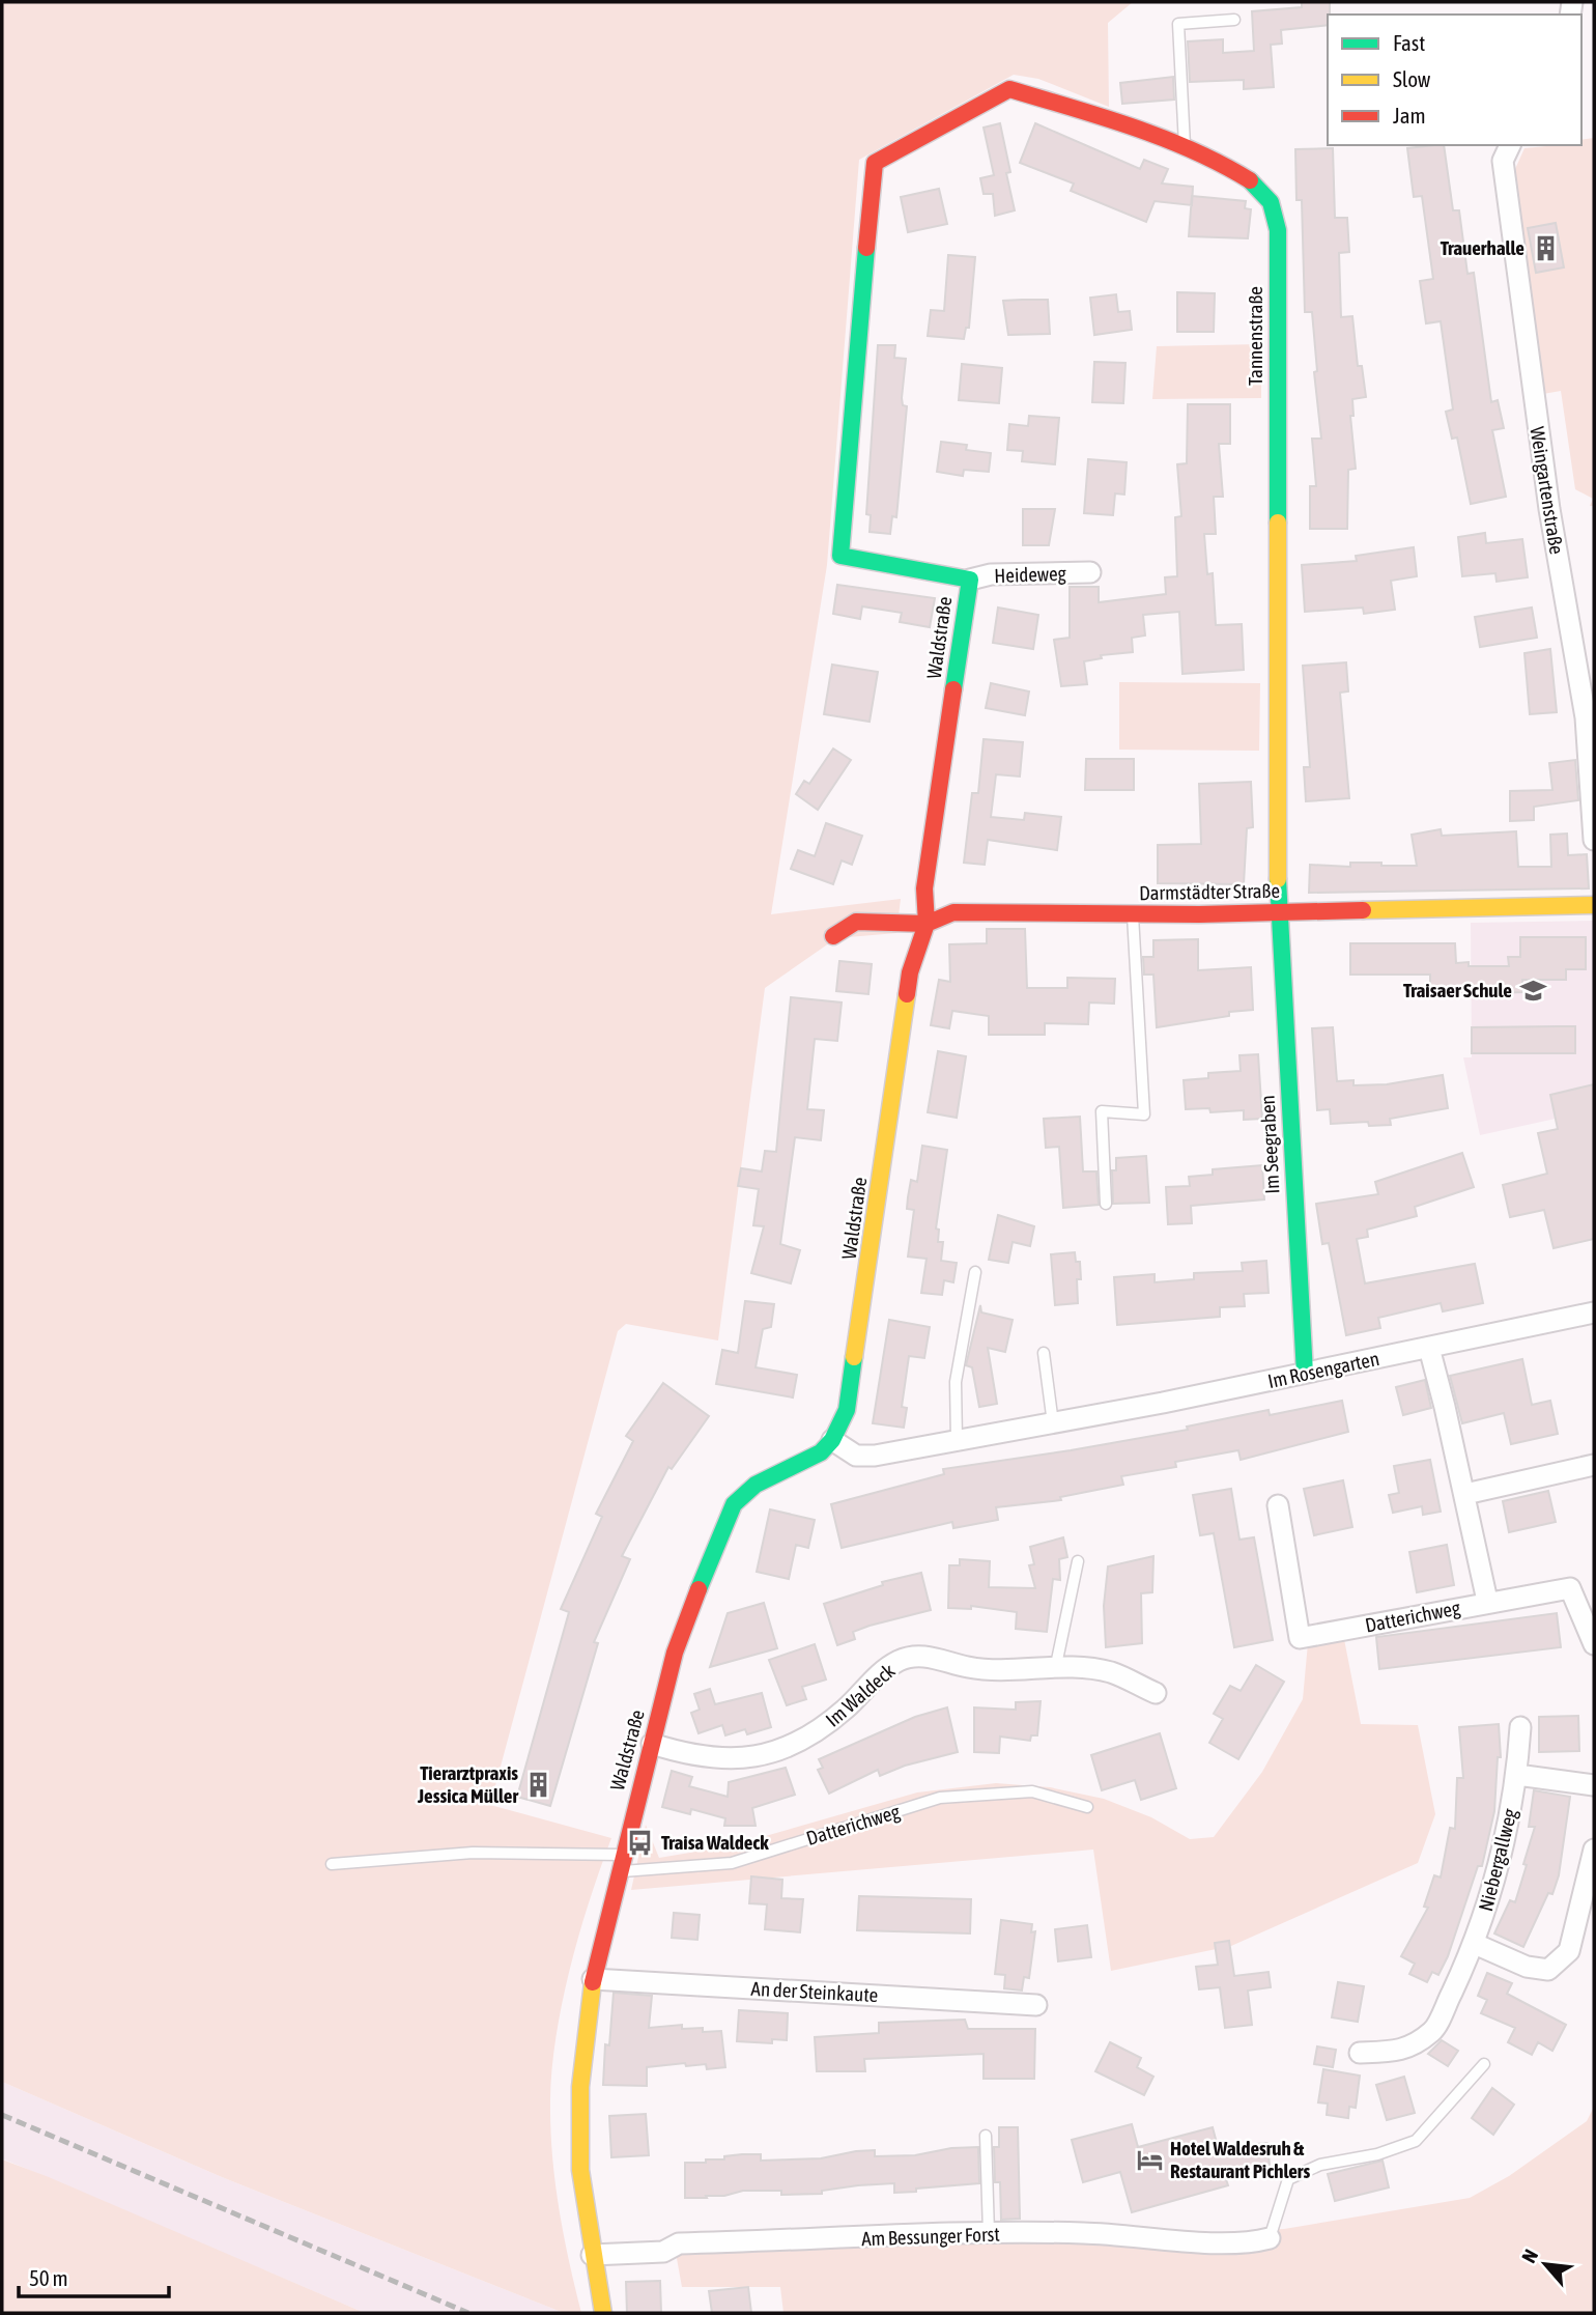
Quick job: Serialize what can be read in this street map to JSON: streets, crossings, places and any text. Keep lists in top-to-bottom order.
{
  "streets": {
    "street": [
      "Tannenstraße",
      "Weingartenstraße",
      "Heideweg",
      "Waldstraße",
      "Darmstädter Straße",
      "Im Seegraben",
      "Im Rosengarten",
      "Datterichweg",
      "Im Waldeck",
      "Niebergallweg",
      "An der Steinkaute",
      "Am Bessunger Forst"
    ]
  },
  "crossings": [
    ["Tannenstraße", "Waldstraße"],
    ["Tannenstraße", "Darmstädter Straße"],
    ["Tannenstraße", "Im Seegraben"],
    ["Heideweg", "Waldstraße"],
    ["Waldstraße", "Darmstädter Straße"],
    ["Waldstraße", "Im Rosengarten"],
    ["Waldstraße", "Datterichweg"],
    ["Waldstraße", "Im Waldeck"],
    ["Waldstraße", "An der Steinkaute"],
    ["Waldstraße", "Am Bessunger Forst"],
    ["Darmstädter Straße", "Im Seegraben"],
    ["Im Seegraben", "Im Rosengarten"],
    ["Im Rosengarten", "Datterichweg"]
  ],
  "places": {
    "building": ["Trauerhalle", "Tierarztpraxis Jessica Müller"],
    "school or university": ["Traisaer Schule"],
    "bus stop": ["Traisa Waldeck"],
    "hotel": ["Hotel Waldesruh & Restaurant Pichlers"]
  },
  "legend": ["Fast", "Slow", "Jam"],
  "scale_bar": "50 m",
  "north": "top left"
}
